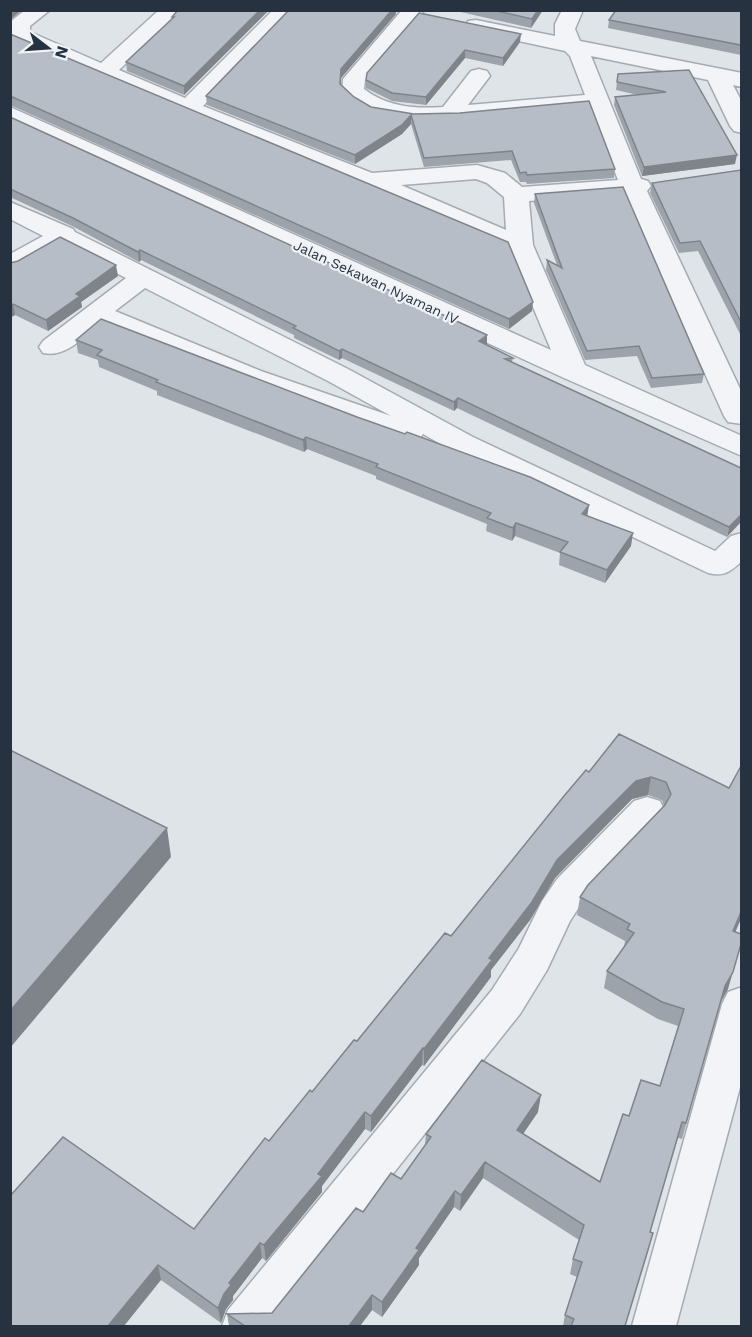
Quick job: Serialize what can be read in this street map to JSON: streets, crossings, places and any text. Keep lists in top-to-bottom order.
{
  "streets": {
    "street": ["Jalan Sekawan Nyaman IV"]
  },
  "north": "right"
}
